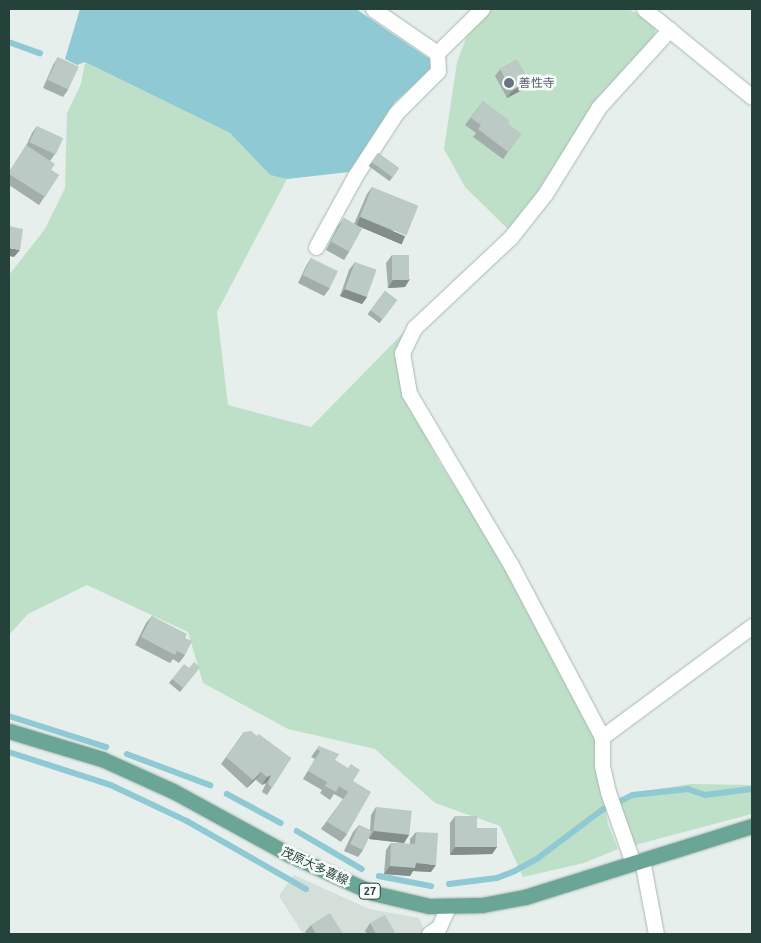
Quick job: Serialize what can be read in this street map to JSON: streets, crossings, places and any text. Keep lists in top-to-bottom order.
{
  "streets": {
    "main road": ["茂原大多喜線", "27"]
  },
  "places": ["善性寺"]
}
